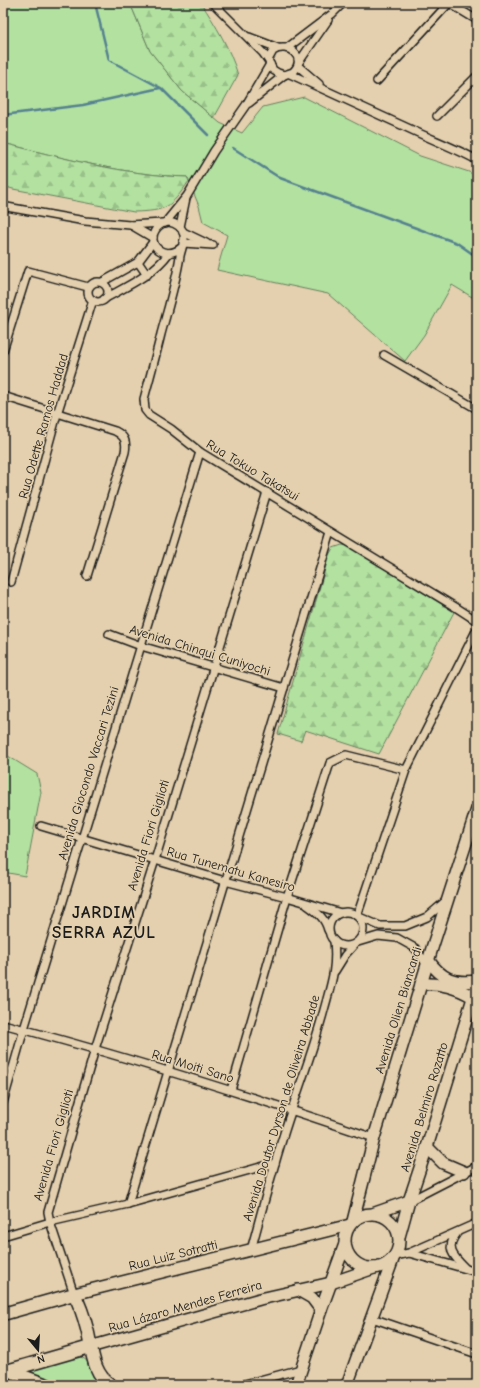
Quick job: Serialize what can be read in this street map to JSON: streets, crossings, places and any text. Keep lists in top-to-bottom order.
{
  "streets": {
    "main road": ["Avenida Fiori Giglioti", "Rua Luiz Sotratti", "Rua Lázaro Mendes Ferreira"],
    "street": [
      "Rua Odette Ramos Haddad",
      "Rua Tokuo Takatsui",
      "Avenida Chinqui Cuniyochi",
      "Avenida Giocondo Vaccari Tezini",
      "Rua Tunematu Kanesiro",
      "Avenida Olien Biancardi",
      "Rua Moiti Sano",
      "Avenida Belmiro Rozatto",
      "Avenida Doutor Dyrson de Oliveira Abbade"
    ]
  },
  "crossings": [
    ["Rua Tokuo Takatsui", "Avenida Giocondo Vaccari Tezini"],
    ["Rua Tokuo Takatsui", "Avenida Fiori Giglioti"],
    ["Avenida Chinqui Cuniyochi", "Avenida Giocondo Vaccari Tezini"],
    ["Avenida Chinqui Cuniyochi", "Avenida Fiori Giglioti"],
    ["Avenida Giocondo Vaccari Tezini", "Rua Tunematu Kanesiro"],
    ["Avenida Giocondo Vaccari Tezini", "Rua Moiti Sano"],
    ["Avenida Fiori Giglioti", "Rua Tunematu Kanesiro"],
    ["Avenida Fiori Giglioti", "Rua Moiti Sano"],
    ["Avenida Fiori Giglioti", "Rua Luiz Sotratti"],
    ["Avenida Fiori Giglioti", "Rua Lázaro Mendes Ferreira"],
    ["Rua Tunematu Kanesiro", "Avenida Doutor Dyrson de Oliveira Abbade"],
    ["Avenida Olien Biancardi", "Rua Moiti Sano"],
    ["Avenida Olien Biancardi", "Avenida Belmiro Rozatto"],
    ["Avenida Olien Biancardi", "Rua Luiz Sotratti"],
    ["Avenida Olien Biancardi", "Rua Lázaro Mendes Ferreira"],
    ["Rua Moiti Sano", "Avenida Doutor Dyrson de Oliveira Abbade"],
    ["Avenida Belmiro Rozatto", "Rua Luiz Sotratti"],
    ["Avenida Belmiro Rozatto", "Rua Lázaro Mendes Ferreira"],
    ["Avenida Doutor Dyrson de Oliveira Abbade", "Rua Luiz Sotratti"],
    ["Rua Luiz Sotratti", "Rua Lázaro Mendes Ferreira"]
  ],
  "districts": ["JARDIM SERRA AZUL"],
  "north": "bottom"
}
